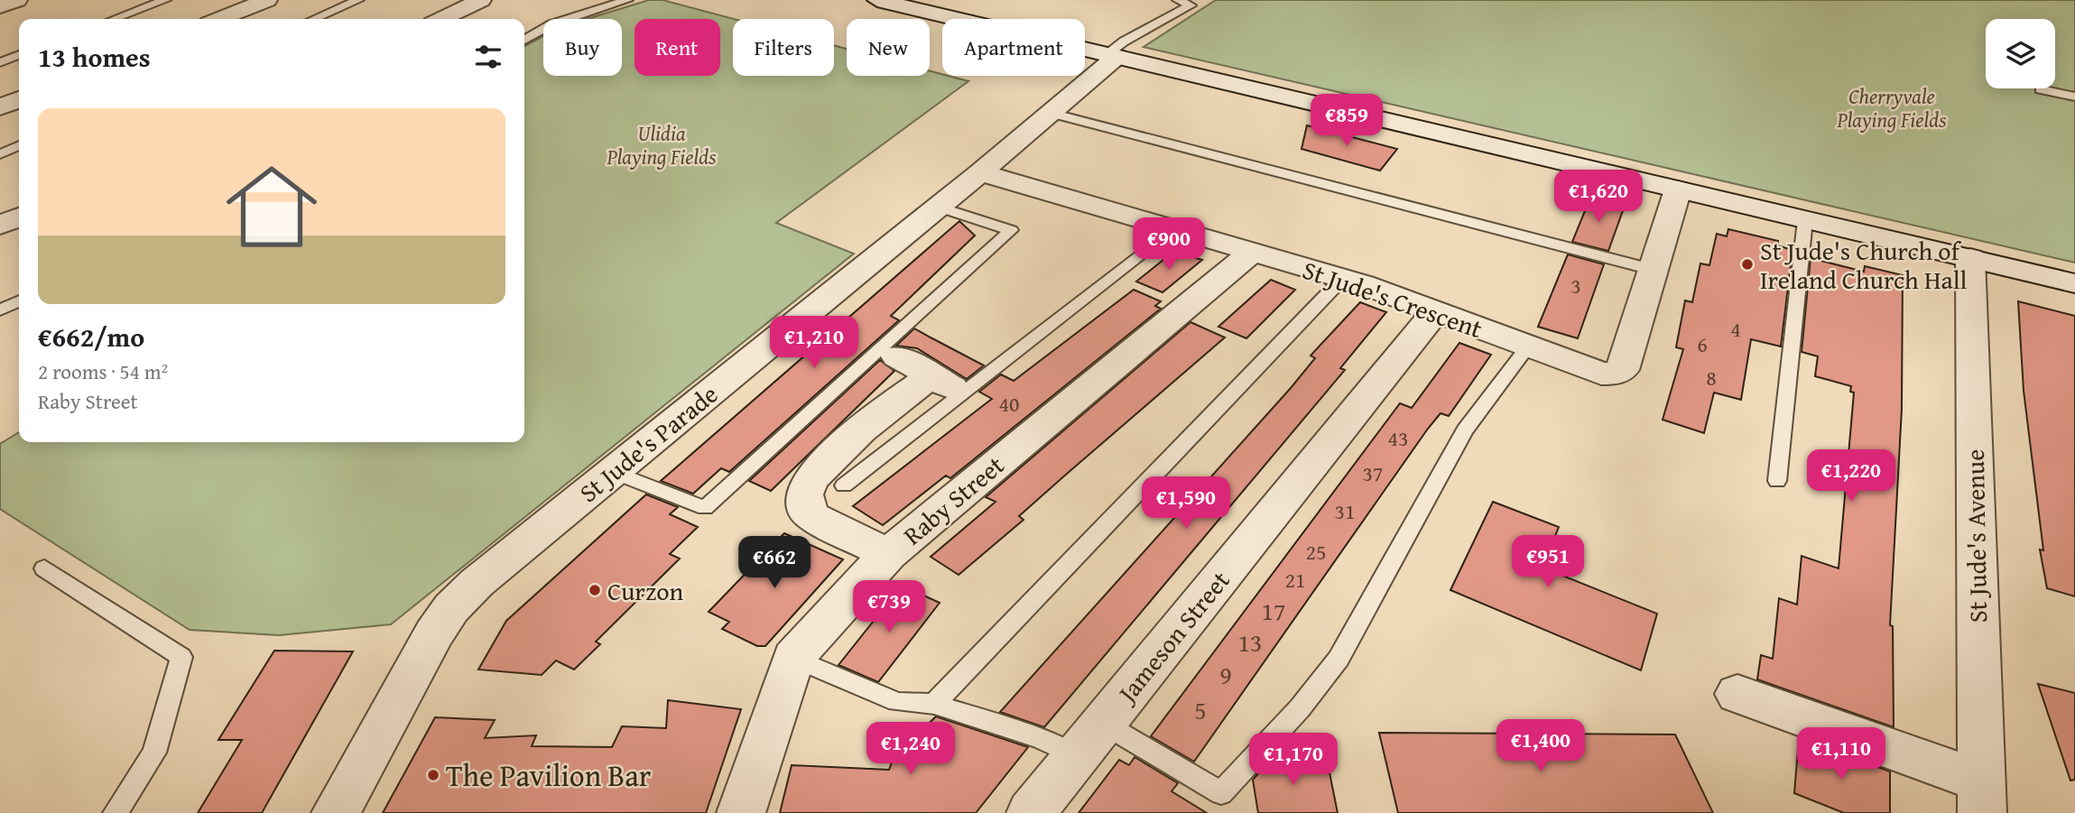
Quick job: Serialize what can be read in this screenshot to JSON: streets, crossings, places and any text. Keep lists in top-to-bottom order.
{
  "streets": {
    "street": [
      "St Jude's Crescent",
      "St Jude's Parade",
      "Raby Street",
      "St Jude's Avenue",
      "Jameson Street"
    ]
  },
  "crossings": [
    ["St Jude's Crescent", "St Jude's Parade"],
    ["St Jude's Crescent", "Raby Street"],
    ["St Jude's Crescent", "Jameson Street"]
  ],
  "parks": ["Cherryvale Playing Fields", "Ulidia Playing Fields"],
  "places": ["St Jude's Church of Ireland Church Hall", "Curzon", "The Pavilion Bar"],
  "house_numbers": [
    "3",
    "4",
    "6",
    "8",
    "40",
    "43",
    "37",
    "31",
    "25",
    "21",
    "17",
    "13",
    "9",
    "5"
  ],
  "page": {
    "chip": [
      "Buy",
      "Rent",
      "Filters",
      "New",
      "Apartment"
    ],
    "heading": "13 homes",
    "price": [
      "€859",
      "€1,620",
      "€900",
      "€1,210",
      "€1,220",
      "€1,590",
      "€951",
      "€662",
      "€739",
      "€1,400",
      "€1,240",
      "€1,110",
      "€1,170"
    ],
    "list": [
      {
        "name": "€662/mo",
        "note": "2 rooms · 54 m² · Raby Street"
      }
    ]
  }
}
